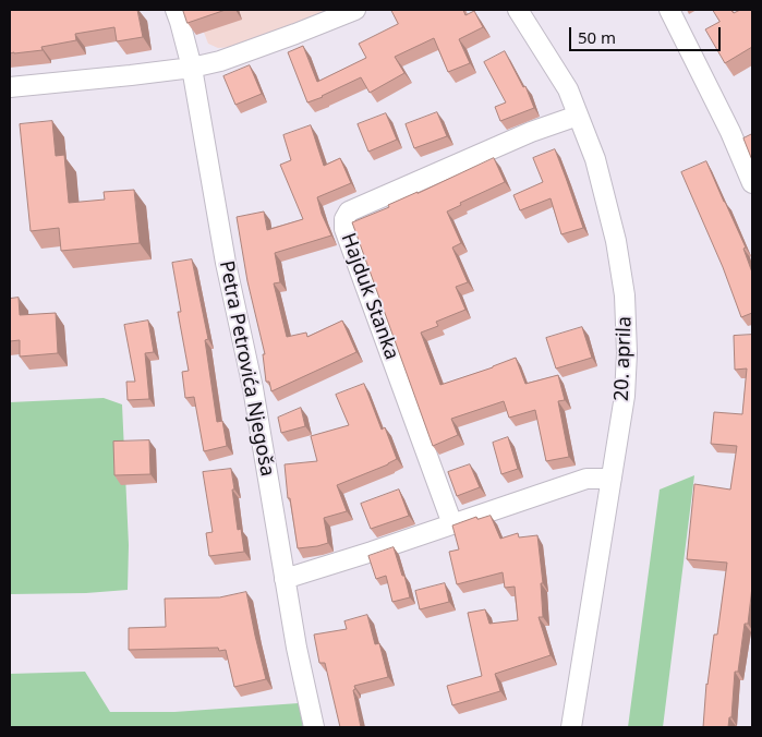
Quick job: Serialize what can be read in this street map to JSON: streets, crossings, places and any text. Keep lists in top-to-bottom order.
{
  "streets": {
    "street": ["Hajduk Stanka", "20. aprila", "Petra Petrovića Njegoša"]
  },
  "crossings": [
    ["Hajduk Stanka", "20. aprila"]
  ],
  "scale_bar": "50 m"
}
